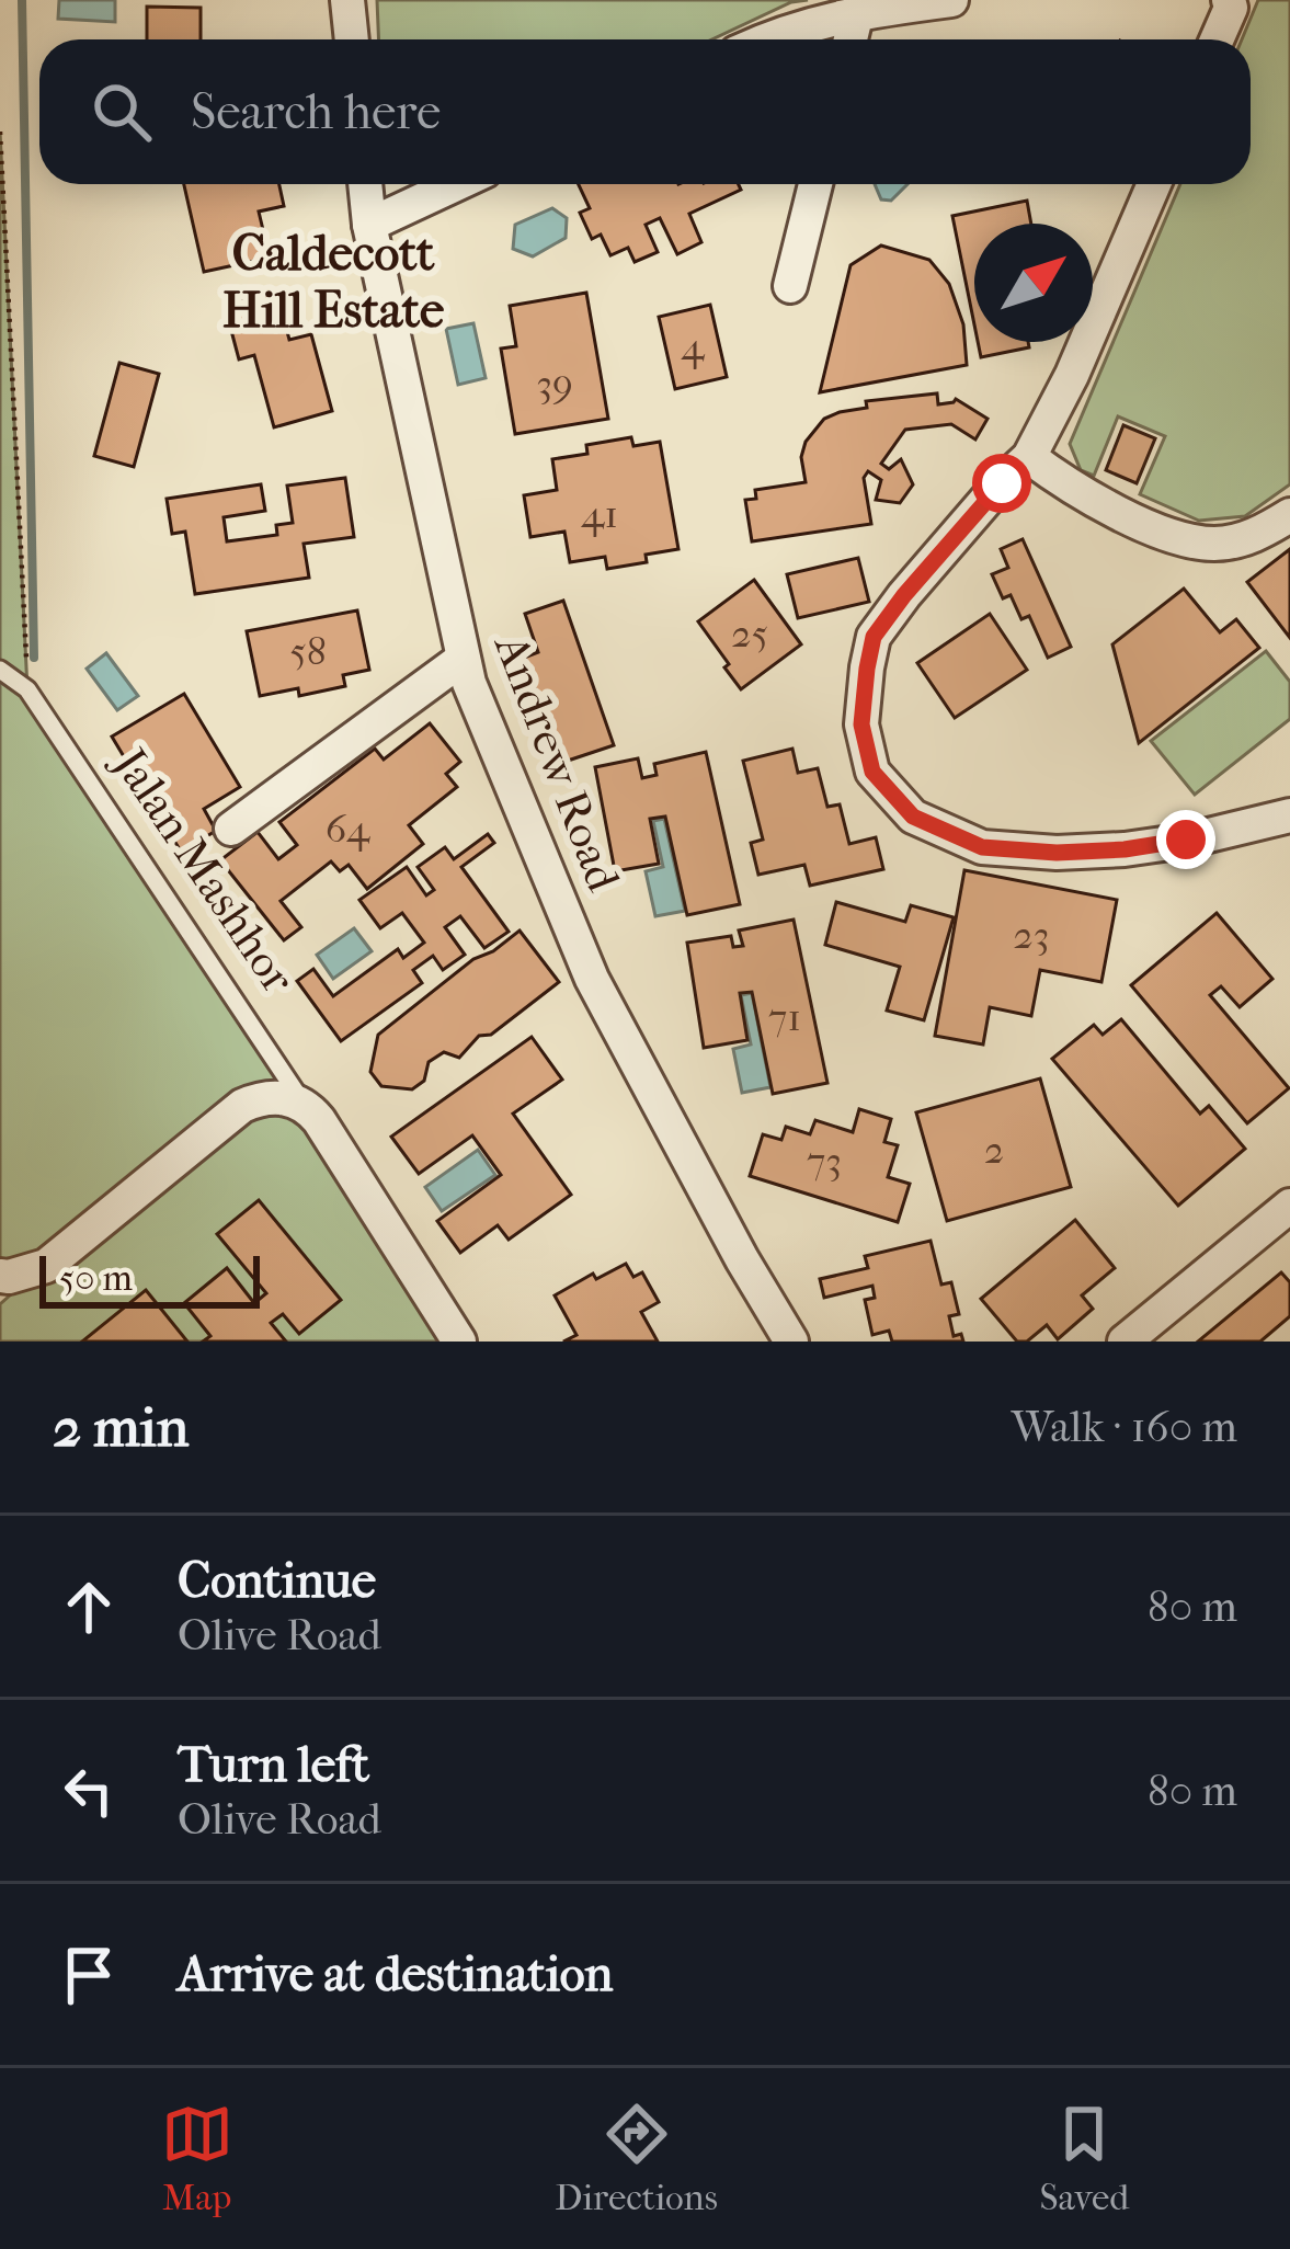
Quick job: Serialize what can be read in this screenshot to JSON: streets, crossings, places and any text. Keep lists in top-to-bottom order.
{
  "streets": {
    "street": ["Andrew Road", "Jalan Mashhor"]
  },
  "districts": ["Caldecott Hill Estate"],
  "house_numbers": [
    "4",
    "39",
    "41",
    "25",
    "58",
    "64",
    "23",
    "71",
    "2",
    "73"
  ],
  "scale_bar": "50 m",
  "north": "top right",
  "page": {
    "search": "Search here",
    "scale": "50 m",
    "heading": ["2 min", "Walk · 160 m"],
    "list": [
      ["Continue", "Olive Road", "80 m"],
      ["Turn left", "Olive Road", "80 m"],
      "Arrive at destination"
    ],
    "nav": ["Map", "Directions", "Saved"]
  }
}
